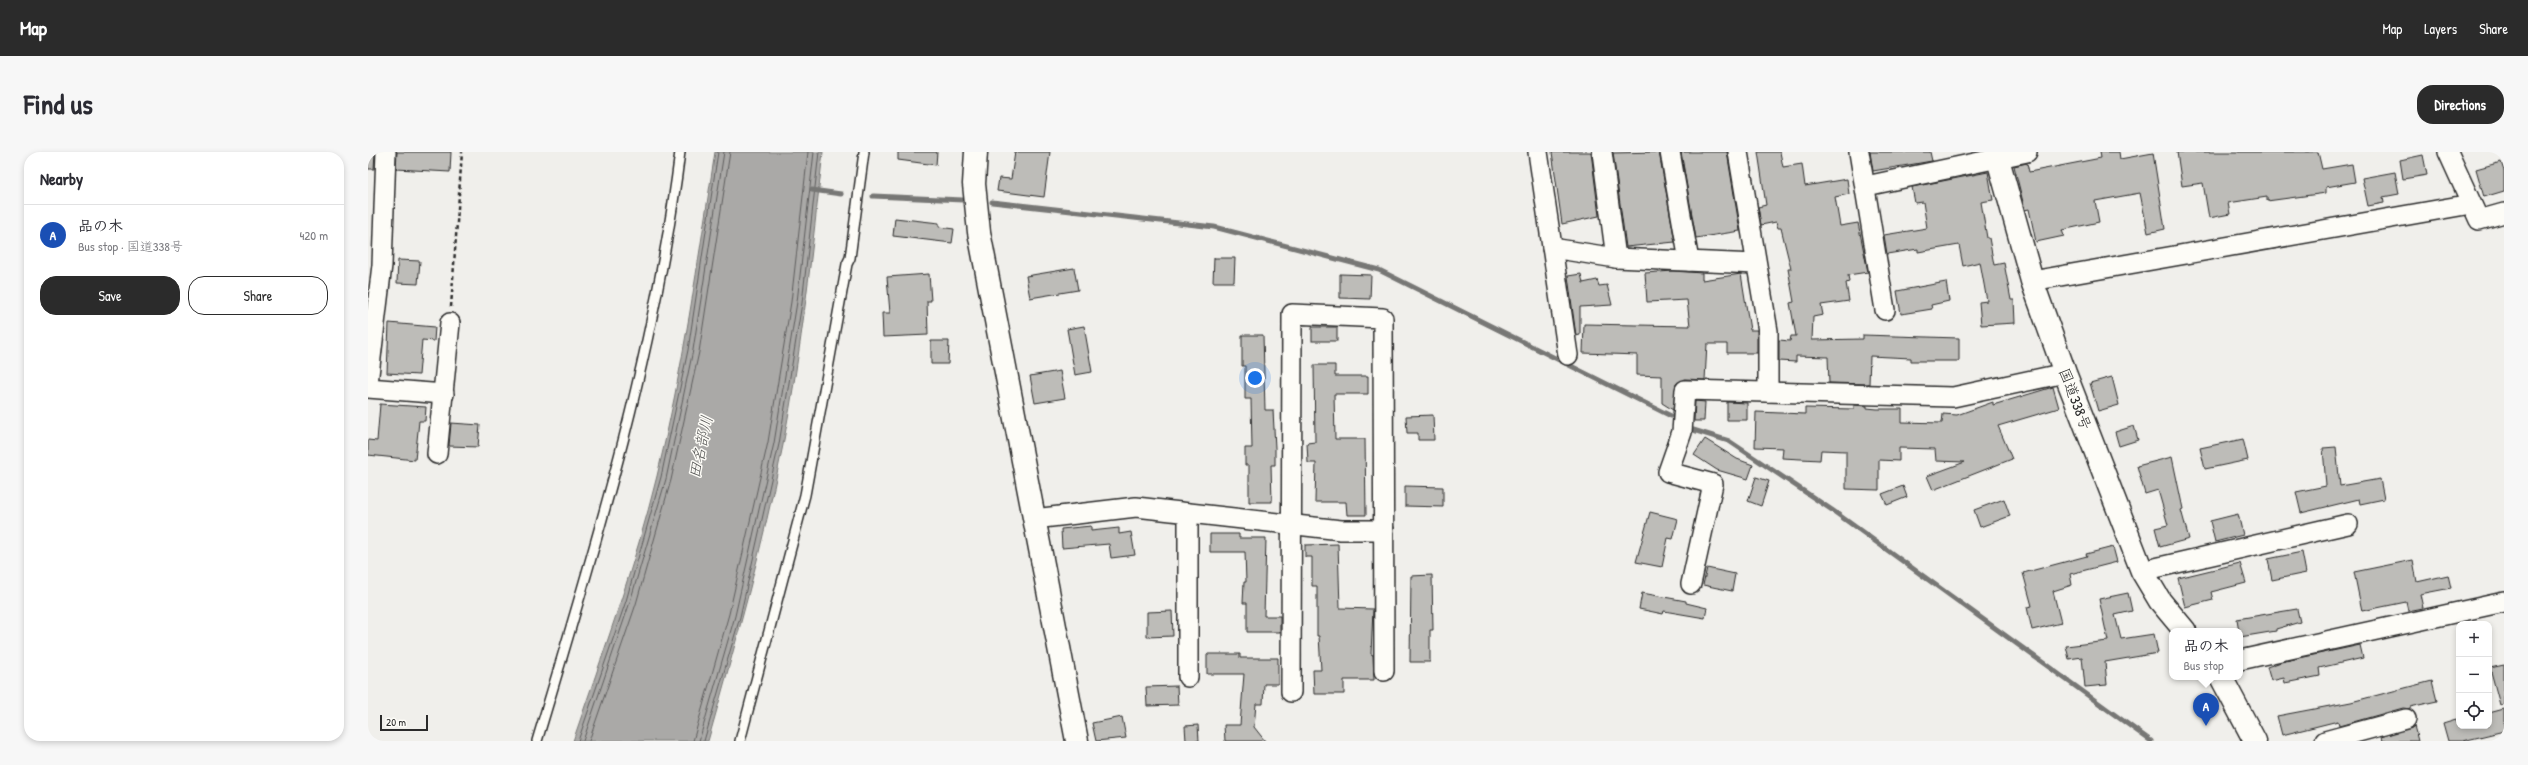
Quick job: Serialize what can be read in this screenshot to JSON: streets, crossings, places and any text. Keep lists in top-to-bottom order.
{
  "streets": {
    "main road": ["国道338号"]
  },
  "water": ["田名部川"],
  "scale_bar": "20 m",
  "page": {
    "header": "Map",
    "nav": ["Map", "Layers", "Share"],
    "title": "Find us",
    "buttons": [
      "Directions",
      ["Save", "Share"]
    ],
    "heading": "Nearby",
    "list": [
      {
        "mark": "A",
        "name": "品の木",
        "note": "Bus stop · 国道338号",
        "value": "420 m"
      }
    ],
    "map_buttons": ["+", "−"],
    "popup": ["品の木", "Bus stop"],
    "pins": "A",
    "scale": "20 m"
  }
}
